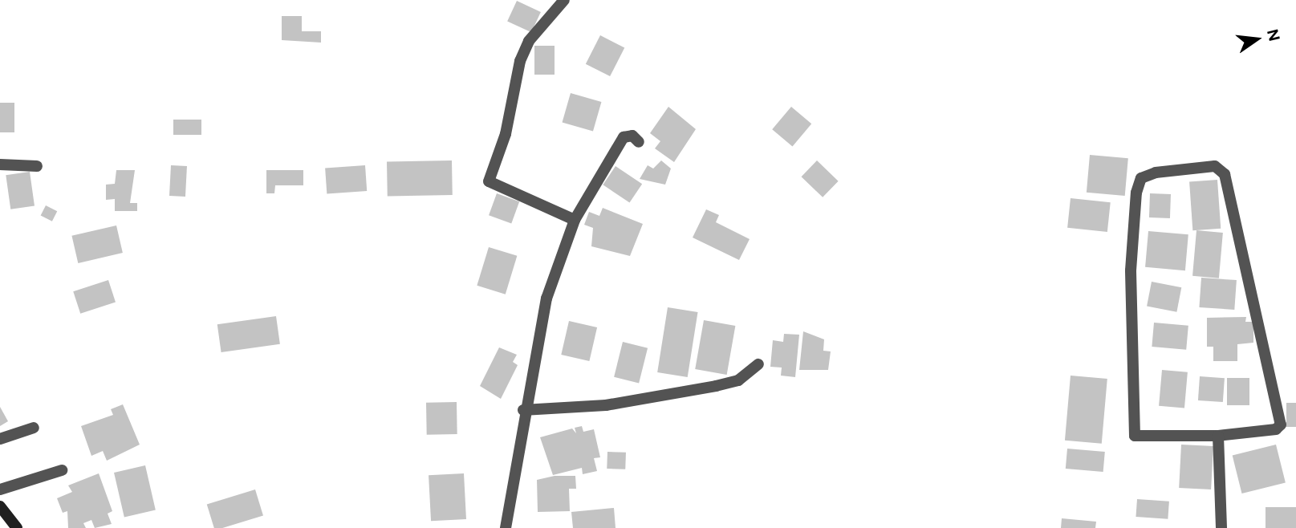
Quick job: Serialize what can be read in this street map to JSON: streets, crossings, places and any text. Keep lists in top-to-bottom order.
{
  "north": "right"
}
